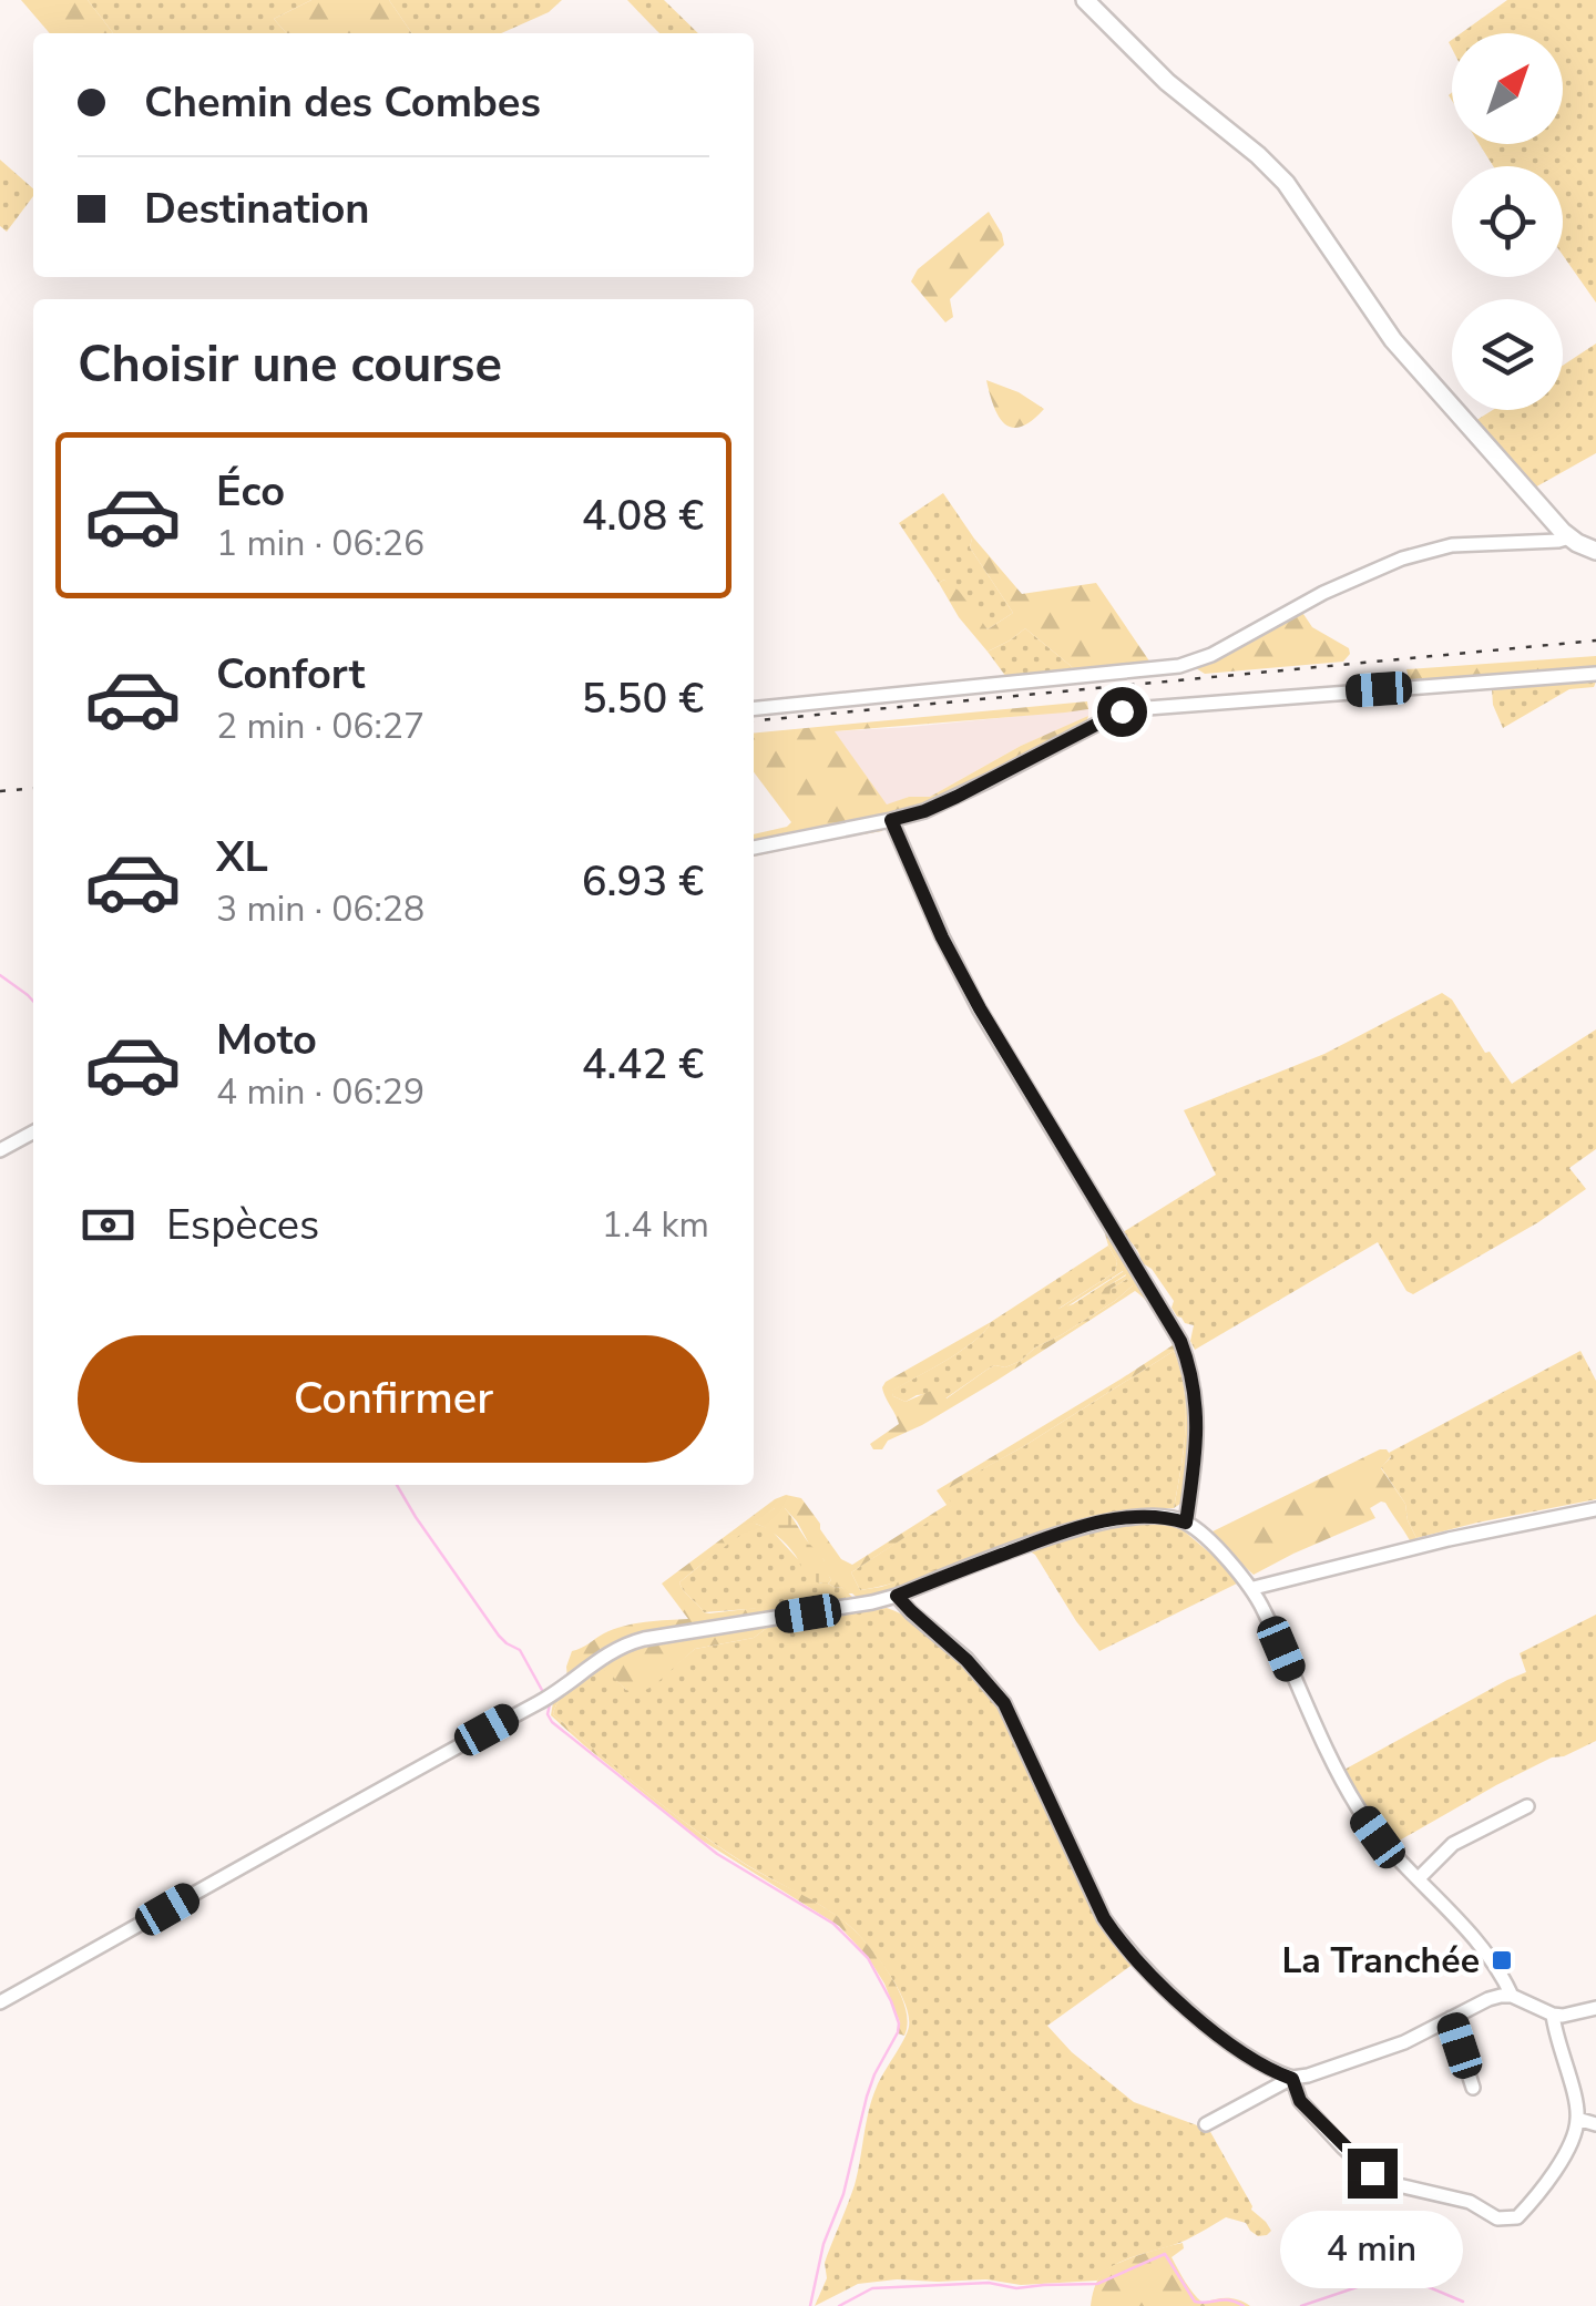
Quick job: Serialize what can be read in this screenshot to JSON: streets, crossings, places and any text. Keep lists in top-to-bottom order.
{
  "places": {
    "transit": ["La Tranchée"]
  },
  "north": "top right",
  "page": {
    "banner": ["Chemin des Combes", "Destination"],
    "heading": "Choisir une course",
    "list": [
      {
        "name": "Éco",
        "note": "1 min · 06:26",
        "value": "4.08 €"
      },
      {
        "name": "Confort",
        "note": "2 min · 06:27",
        "value": "5.50 €"
      },
      {
        "name": "XL",
        "note": "3 min · 06:28",
        "value": "6.93 €"
      },
      {
        "name": "Moto",
        "note": "4 min · 06:29",
        "value": "4.42 €"
      }
    ],
    "pay": ["Espèces", "1.4 km"],
    "buttons": "Confirmer",
    "bubble": "4 min"
  }
}
